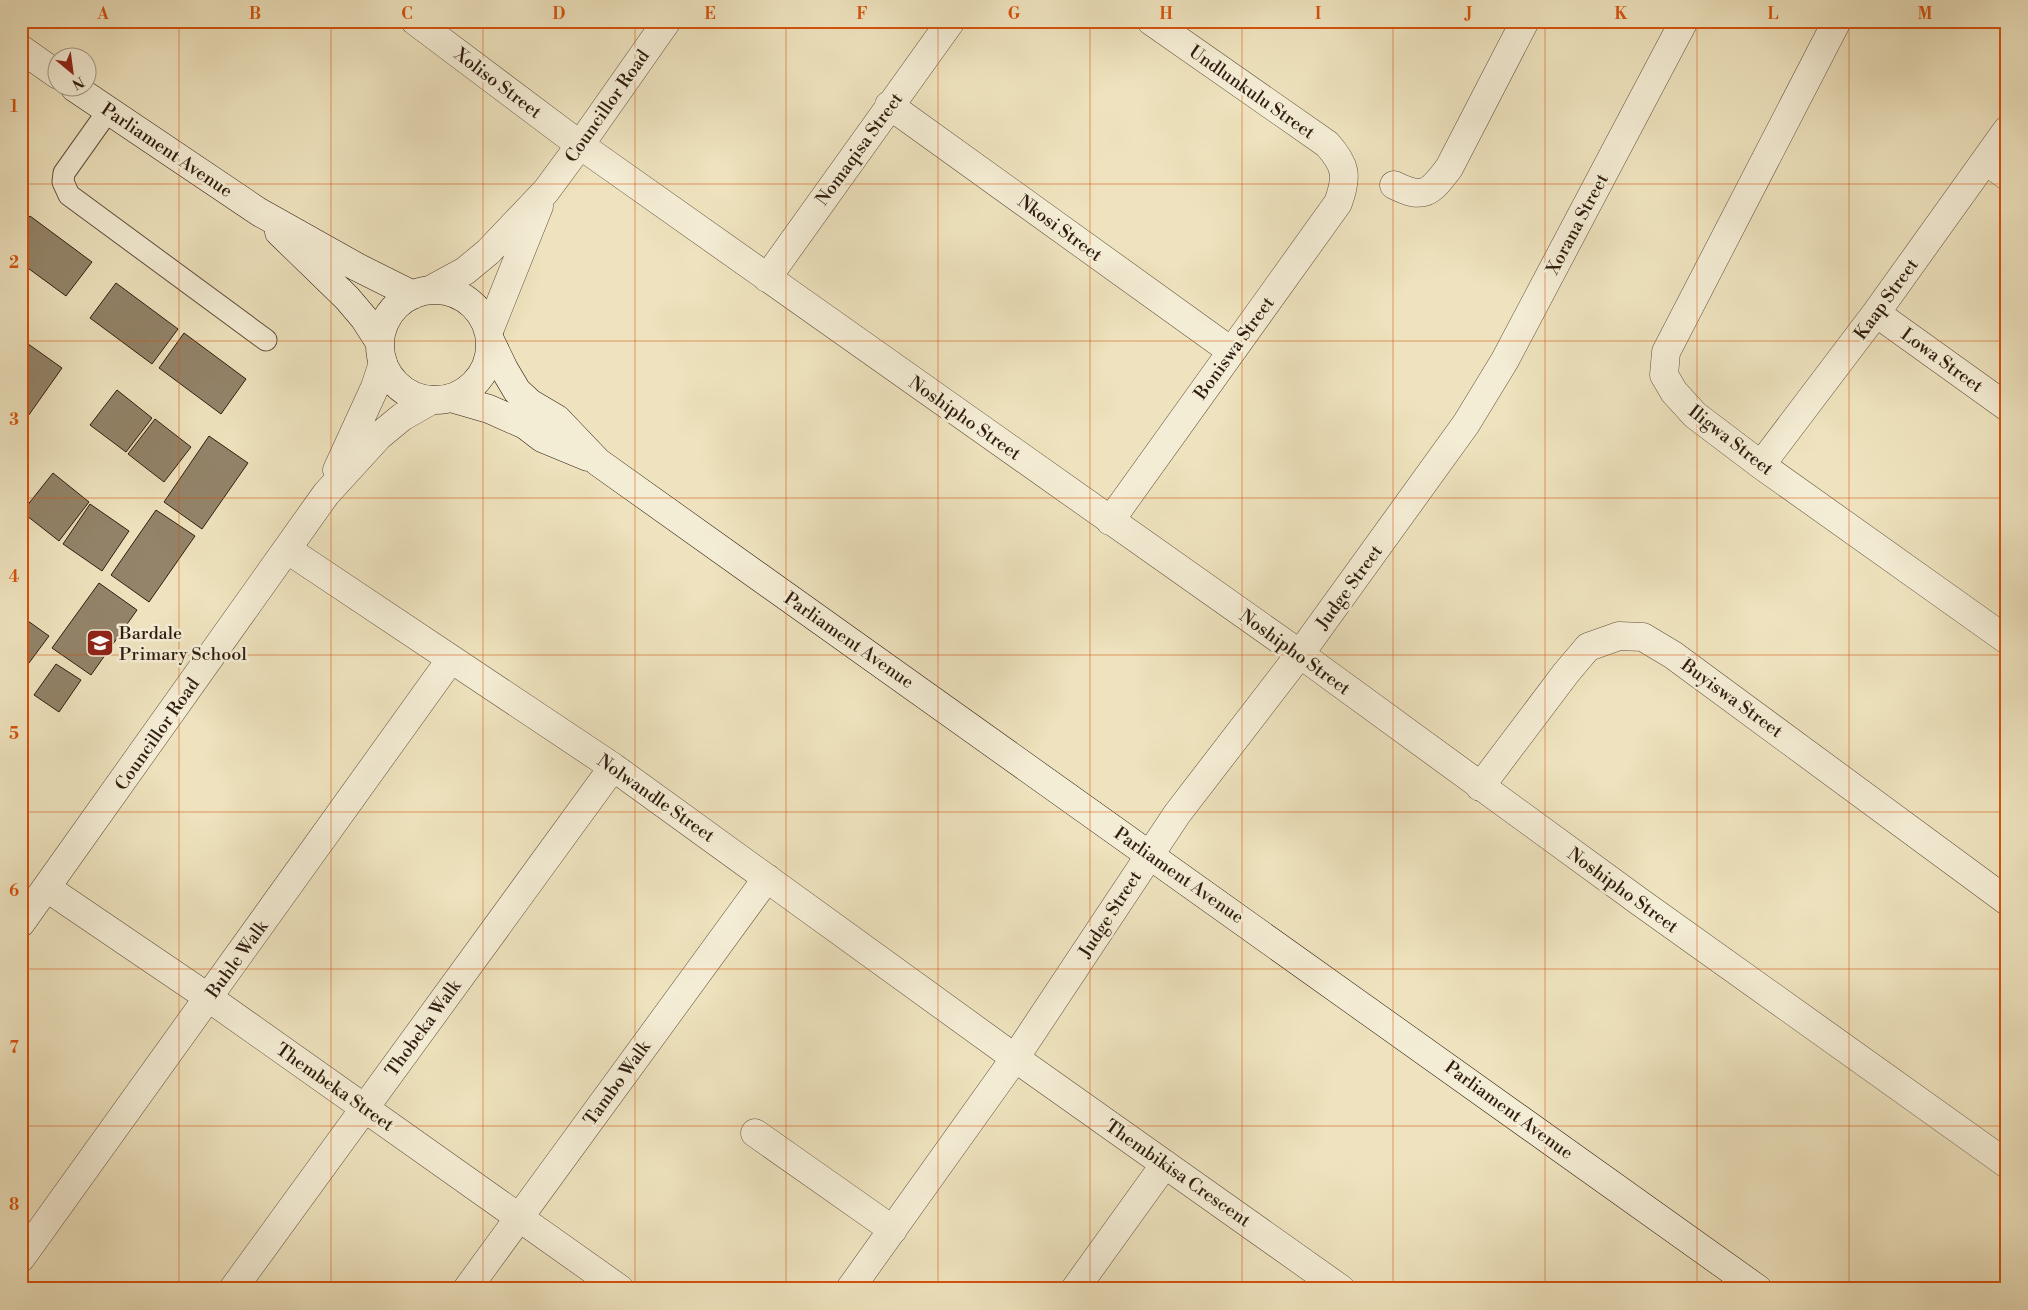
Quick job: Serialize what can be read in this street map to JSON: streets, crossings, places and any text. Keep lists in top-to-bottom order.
{
  "streets": {
    "street": [
      "Xoliso Street",
      "Undlunkulu Street",
      "Councillor Road",
      "Nomaqisa Street",
      "Parliament Avenue",
      "Xorana Street",
      "Nkosi Street",
      "Kaap Street",
      "Boniswa Street",
      "Lowa Street",
      "Noshipho Street",
      "Iligwa Street",
      "Judge Street",
      "Buyiswa Street",
      "Nolwandle Street",
      "Buhle Walk",
      "Thobeka Walk",
      "Tambo Walk",
      "Thembeka Street",
      "Thembikisa Crescent"
    ]
  },
  "crossings": [
    ["Xoliso Street", "Councillor Road"],
    ["Xoliso Street", "Noshipho Street"],
    ["Undlunkulu Street", "Boniswa Street"],
    ["Councillor Road", "Parliament Avenue"],
    ["Councillor Road", "Noshipho Street"],
    ["Councillor Road", "Nolwandle Street"],
    ["Councillor Road", "Thembeka Street"],
    ["Nomaqisa Street", "Nkosi Street"],
    ["Nomaqisa Street", "Noshipho Street"],
    ["Parliament Avenue", "Judge Street"],
    ["Xorana Street", "Judge Street"],
    ["Nkosi Street", "Boniswa Street"],
    ["Kaap Street", "Lowa Street"],
    ["Kaap Street", "Iligwa Street"],
    ["Boniswa Street", "Noshipho Street"],
    ["Noshipho Street", "Judge Street"],
    ["Noshipho Street", "Buyiswa Street"],
    ["Judge Street", "Nolwandle Street"],
    ["Judge Street", "Thembikisa Crescent"],
    ["Nolwandle Street", "Buhle Walk"],
    ["Nolwandle Street", "Thobeka Walk"],
    ["Nolwandle Street", "Tambo Walk"],
    ["Nolwandle Street", "Thembikisa Crescent"],
    ["Buhle Walk", "Thembeka Street"],
    ["Thobeka Walk", "Thembeka Street"],
    ["Tambo Walk", "Thembeka Street"]
  ],
  "places": {
    "school or university": ["Bardale Primary School"]
  },
  "north": "bottom right",
  "grid": {
    "columns": [
      "A",
      "B",
      "C",
      "D",
      "E",
      "F",
      "G",
      "H",
      "I",
      "J",
      "K",
      "L",
      "M"
    ],
    "rows": [
      "1",
      "2",
      "3",
      "4",
      "5",
      "6",
      "7",
      "8"
    ]
  }
}
